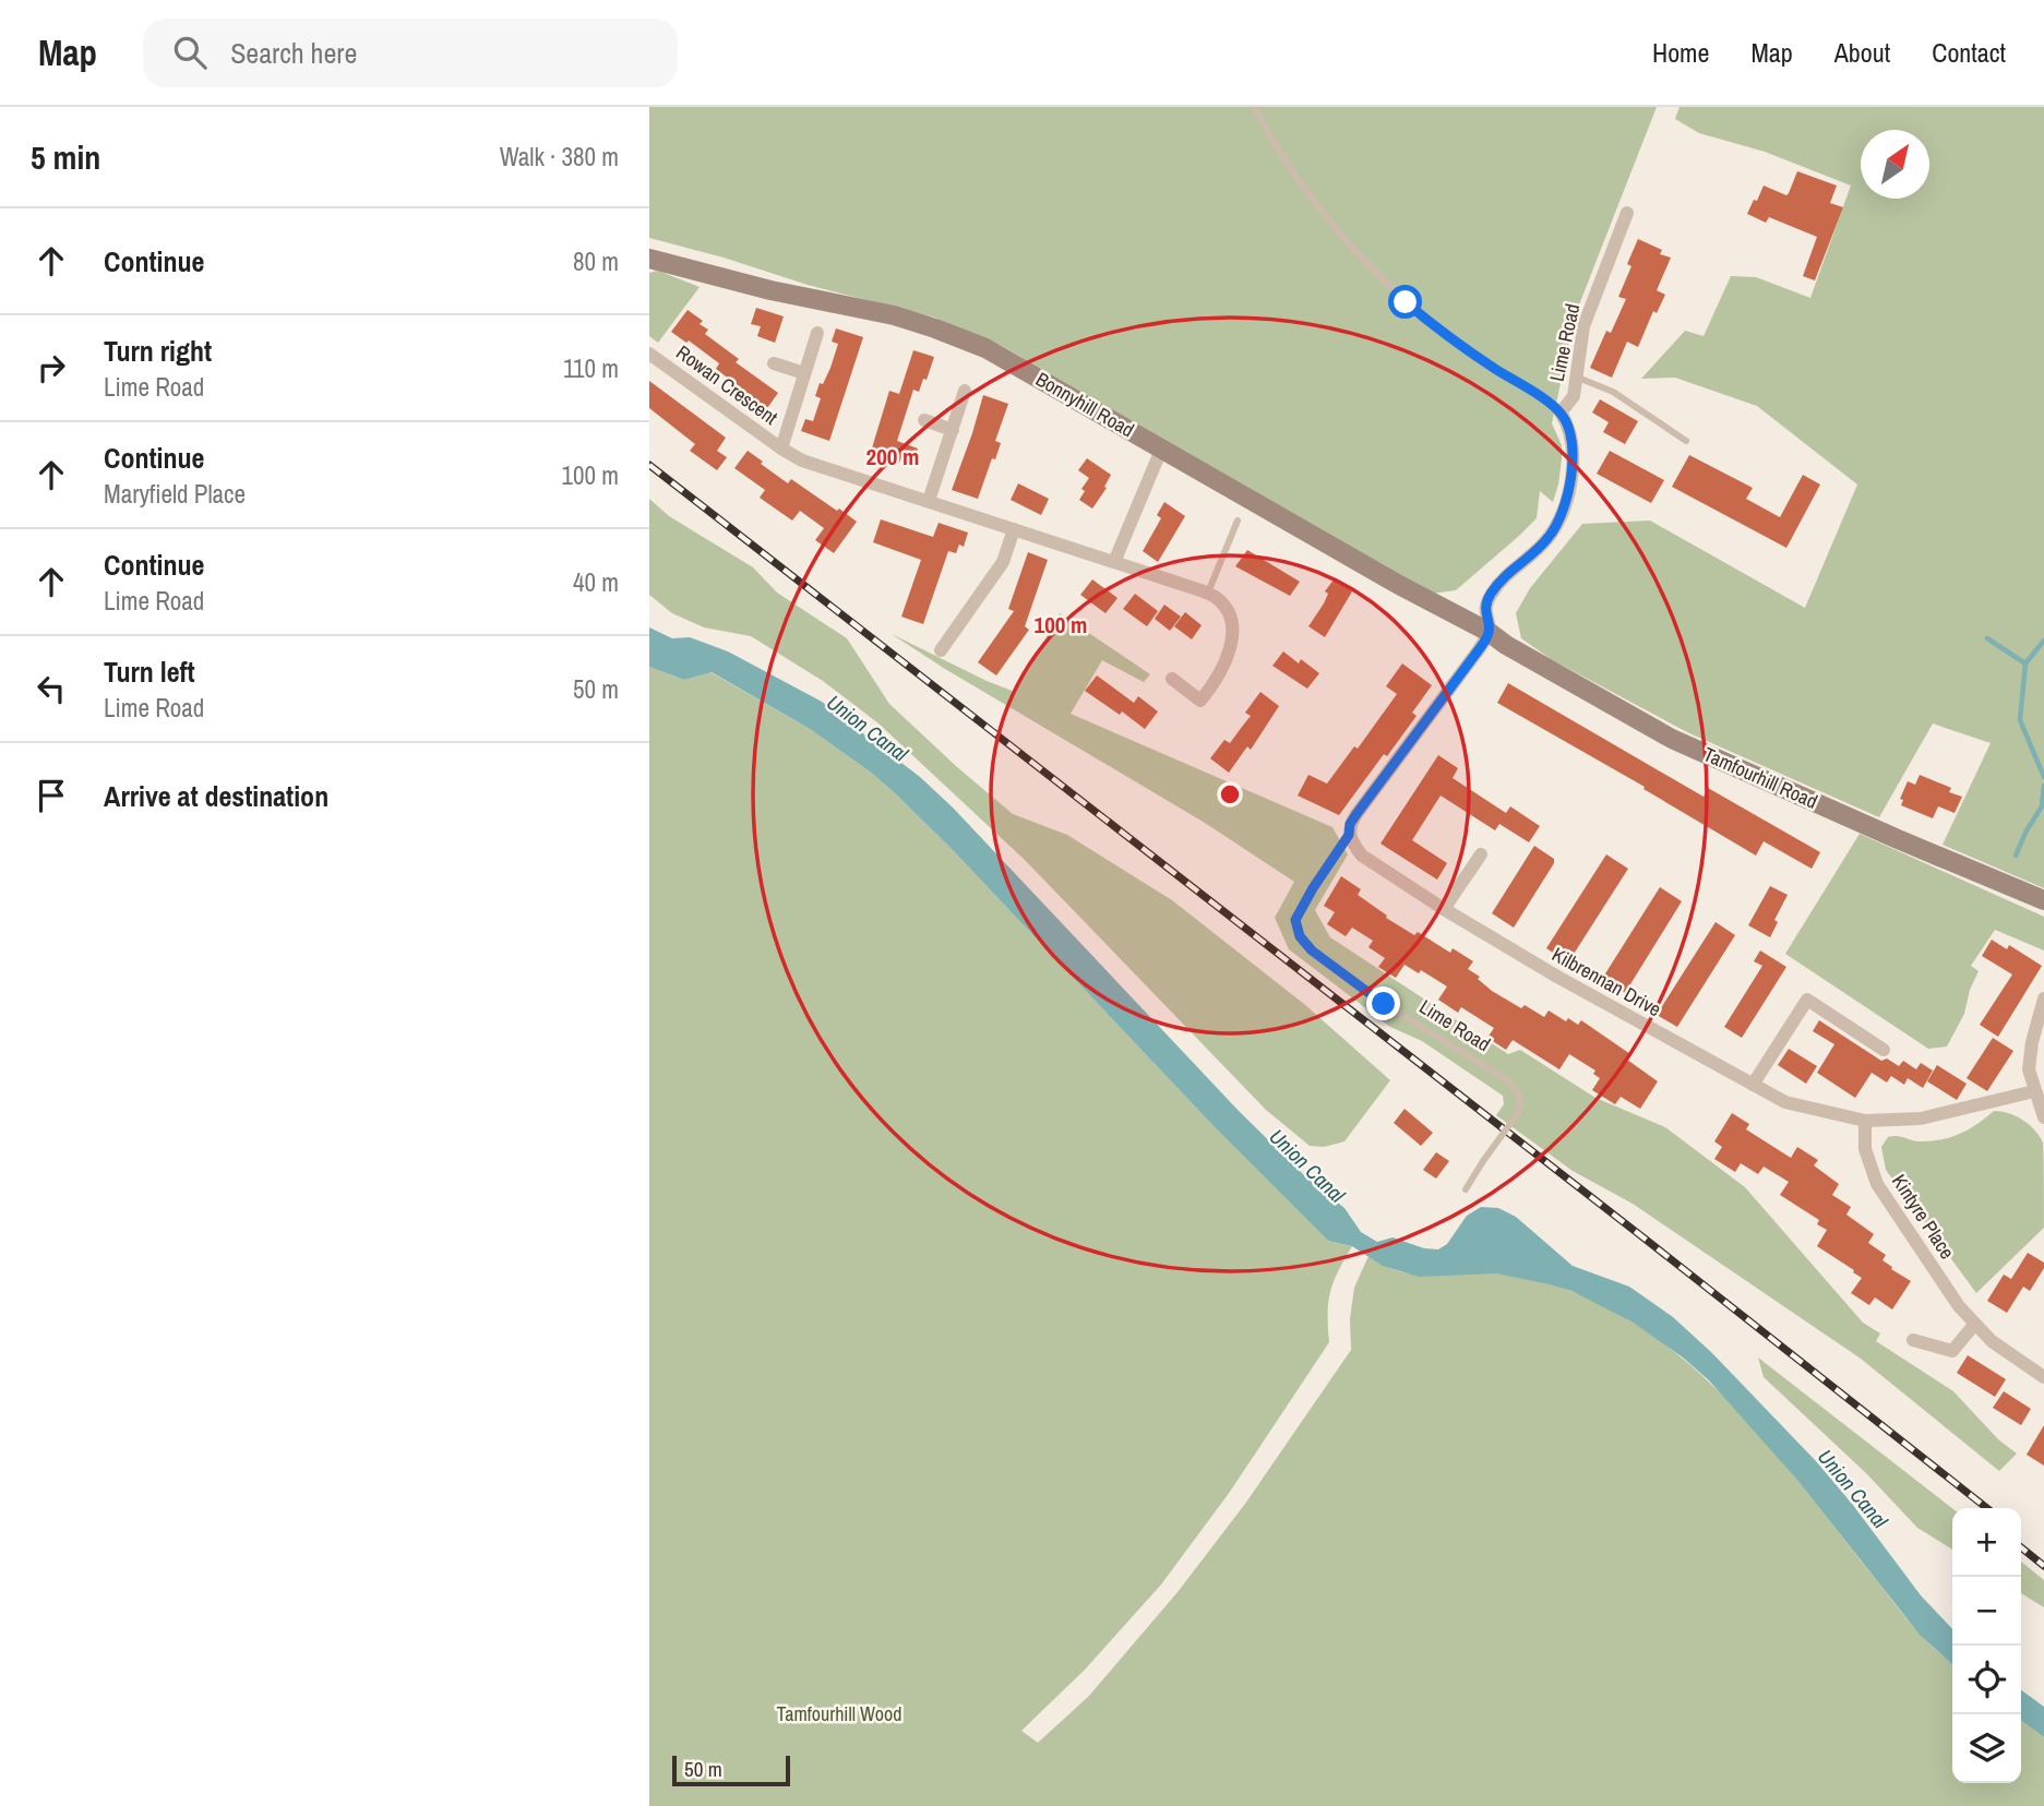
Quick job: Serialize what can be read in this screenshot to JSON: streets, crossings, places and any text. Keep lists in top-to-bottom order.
{
  "streets": {
    "main road": ["Bonnyhill Road", "Tamfourhill Road"],
    "street": [
      "Lime Road",
      "Rowan Crescent",
      "Kilbrennan Drive",
      "Kintyre Place"
    ]
  },
  "crossings": [
    ["Lime Road", "Kilbrennan Drive"],
    ["Bonnyhill Road", "Tamfourhill Road"],
    ["Kilbrennan Drive", "Kintyre Place"]
  ],
  "water": ["Union Canal"],
  "parks": ["Tamfourhill Wood"],
  "scale_bar": "50 m",
  "north": "top right",
  "page": {
    "header": "Map",
    "search": "Search here",
    "nav": [
      "Home",
      "Map",
      "About",
      "Contact"
    ],
    "heading": ["5 min", "Walk · 380 m"],
    "list": [
      ["Continue", "80 m"],
      ["Turn right", "Lime Road", "110 m"],
      ["Continue", "Maryfield Place", "100 m"],
      ["Continue", "Lime Road", "40 m"],
      ["Turn left", "Lime Road", "50 m"],
      "Arrive at destination"
    ],
    "map_buttons": ["+", "−"],
    "scale": "50 m"
  },
  "rings": ["200 m", "100 m"]
}
